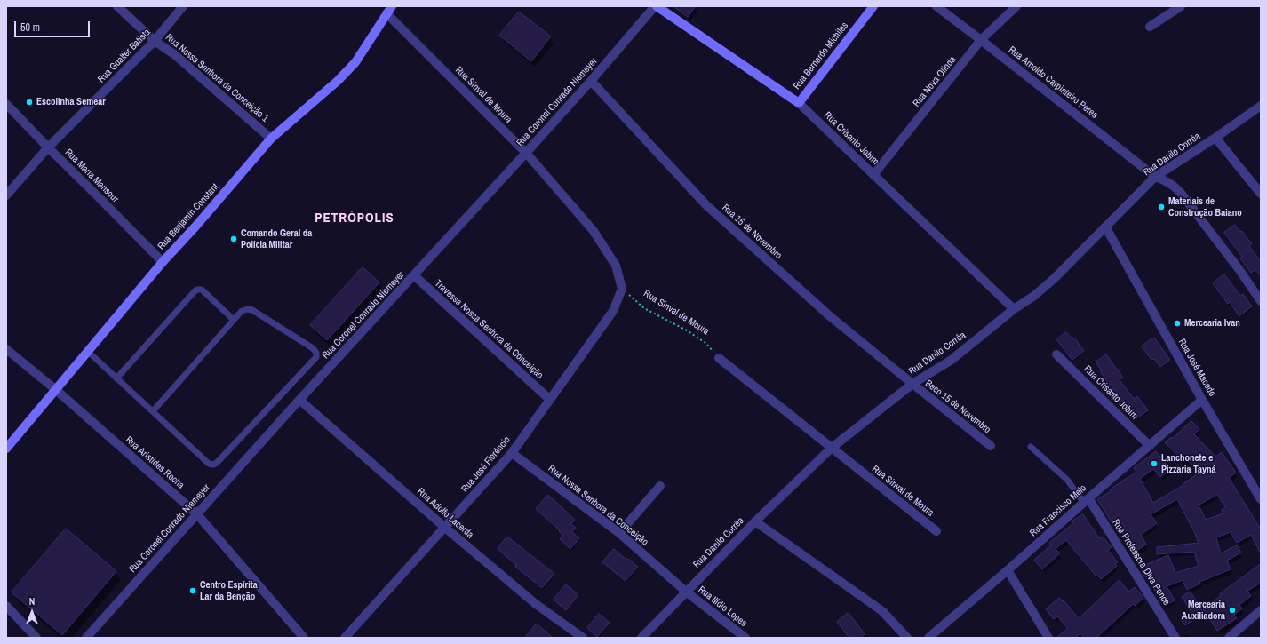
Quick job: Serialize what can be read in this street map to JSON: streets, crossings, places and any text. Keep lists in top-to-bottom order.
{
  "streets": {
    "street": [
      "Rua Gualter Batista",
      "Rua Bernardo Michiles",
      "Rua Nossa Senhora da Conceição 1",
      "Rua Nova Olinda",
      "Rua Arnoldo Carpinteiro Peres",
      "Rua Sinval de Moura",
      "Rua Coronel Conrado Niemeyer",
      "Rua Crisanto Jobim",
      "Rua Danilo Corrêa",
      "Rua Maria Mansour",
      "Rua Benjamín Constant",
      "Rua 15 de Novembro",
      "Travessa Nossa Senhora da Conceição",
      "Rua José Macedo",
      "Beco 15 de Novembro",
      "Rua Aristides Rocha",
      "Rua José Florêncio",
      "Rua Nossa Senhora da Conceição",
      "Rua Francisco Melo",
      "Rua Adolfo Lacerda",
      "Rua Professora Diva Ponce",
      "Rua Ilídio Lopes"
    ]
  },
  "crossings": [
    ["Rua Gualter Batista", "Rua Nossa Senhora da Conceição 1"],
    ["Rua Gualter Batista", "Rua Maria Mansour"],
    ["Rua Bernardo Michiles", "Rua Crisanto Jobim"],
    ["Rua Nossa Senhora da Conceição 1", "Rua Benjamín Constant"],
    ["Rua Nova Olinda", "Rua Arnoldo Carpinteiro Peres"],
    ["Rua Nova Olinda", "Rua Crisanto Jobim"],
    ["Rua Arnoldo Carpinteiro Peres", "Rua Danilo Corrêa"],
    ["Rua Sinval de Moura", "Rua Coronel Conrado Niemeyer"],
    ["Rua Sinval de Moura", "Rua Danilo Corrêa"],
    ["Rua Sinval de Moura", "Rua Benjamín Constant"],
    ["Rua Sinval de Moura", "Rua José Florêncio"],
    ["Rua Coronel Conrado Niemeyer", "Rua Crisanto Jobim"],
    ["Rua Coronel Conrado Niemeyer", "Rua 15 de Novembro"],
    ["Rua Coronel Conrado Niemeyer", "Travessa Nossa Senhora da Conceição"],
    ["Rua Coronel Conrado Niemeyer", "Rua Aristides Rocha"],
    ["Rua Coronel Conrado Niemeyer", "Rua Adolfo Lacerda"],
    ["Rua Crisanto Jobim", "Rua Danilo Corrêa"],
    ["Rua Crisanto Jobim", "Rua Francisco Melo"],
    ["Rua Danilo Corrêa", "Rua 15 de Novembro"],
    ["Rua Danilo Corrêa", "Rua José Macedo"],
    ["Rua Danilo Corrêa", "Beco 15 de Novembro"],
    ["Rua Danilo Corrêa", "Rua Nossa Senhora da Conceição"],
    ["Rua Danilo Corrêa", "Rua Ilídio Lopes"],
    ["Rua Maria Mansour", "Rua Benjamín Constant"],
    ["Rua Benjamín Constant", "Rua Aristides Rocha"],
    ["Rua 15 de Novembro", "Beco 15 de Novembro"],
    ["Travessa Nossa Senhora da Conceição", "Rua José Florêncio"],
    ["Rua José Macedo", "Rua Francisco Melo"],
    ["Rua José Florêncio", "Rua Nossa Senhora da Conceição"],
    ["Rua José Florêncio", "Rua Adolfo Lacerda"],
    ["Rua Nossa Senhora da Conceição", "Rua Ilídio Lopes"],
    ["Rua Francisco Melo", "Rua Professora Diva Ponce"]
  ],
  "districts": ["PETRÓPOLIS"],
  "places": [
    "Escolinha Semear",
    "Materiais de Construção Baiano",
    "Comando Geral da Polícia Militar",
    "Mercearia Ivan",
    "Lanchonete e Pizzaria Tayná",
    "Centro Espírita Lar da Benção",
    "Mercearia Auxiliadora"
  ],
  "scale_bar": "50 m",
  "north": "top"
}
